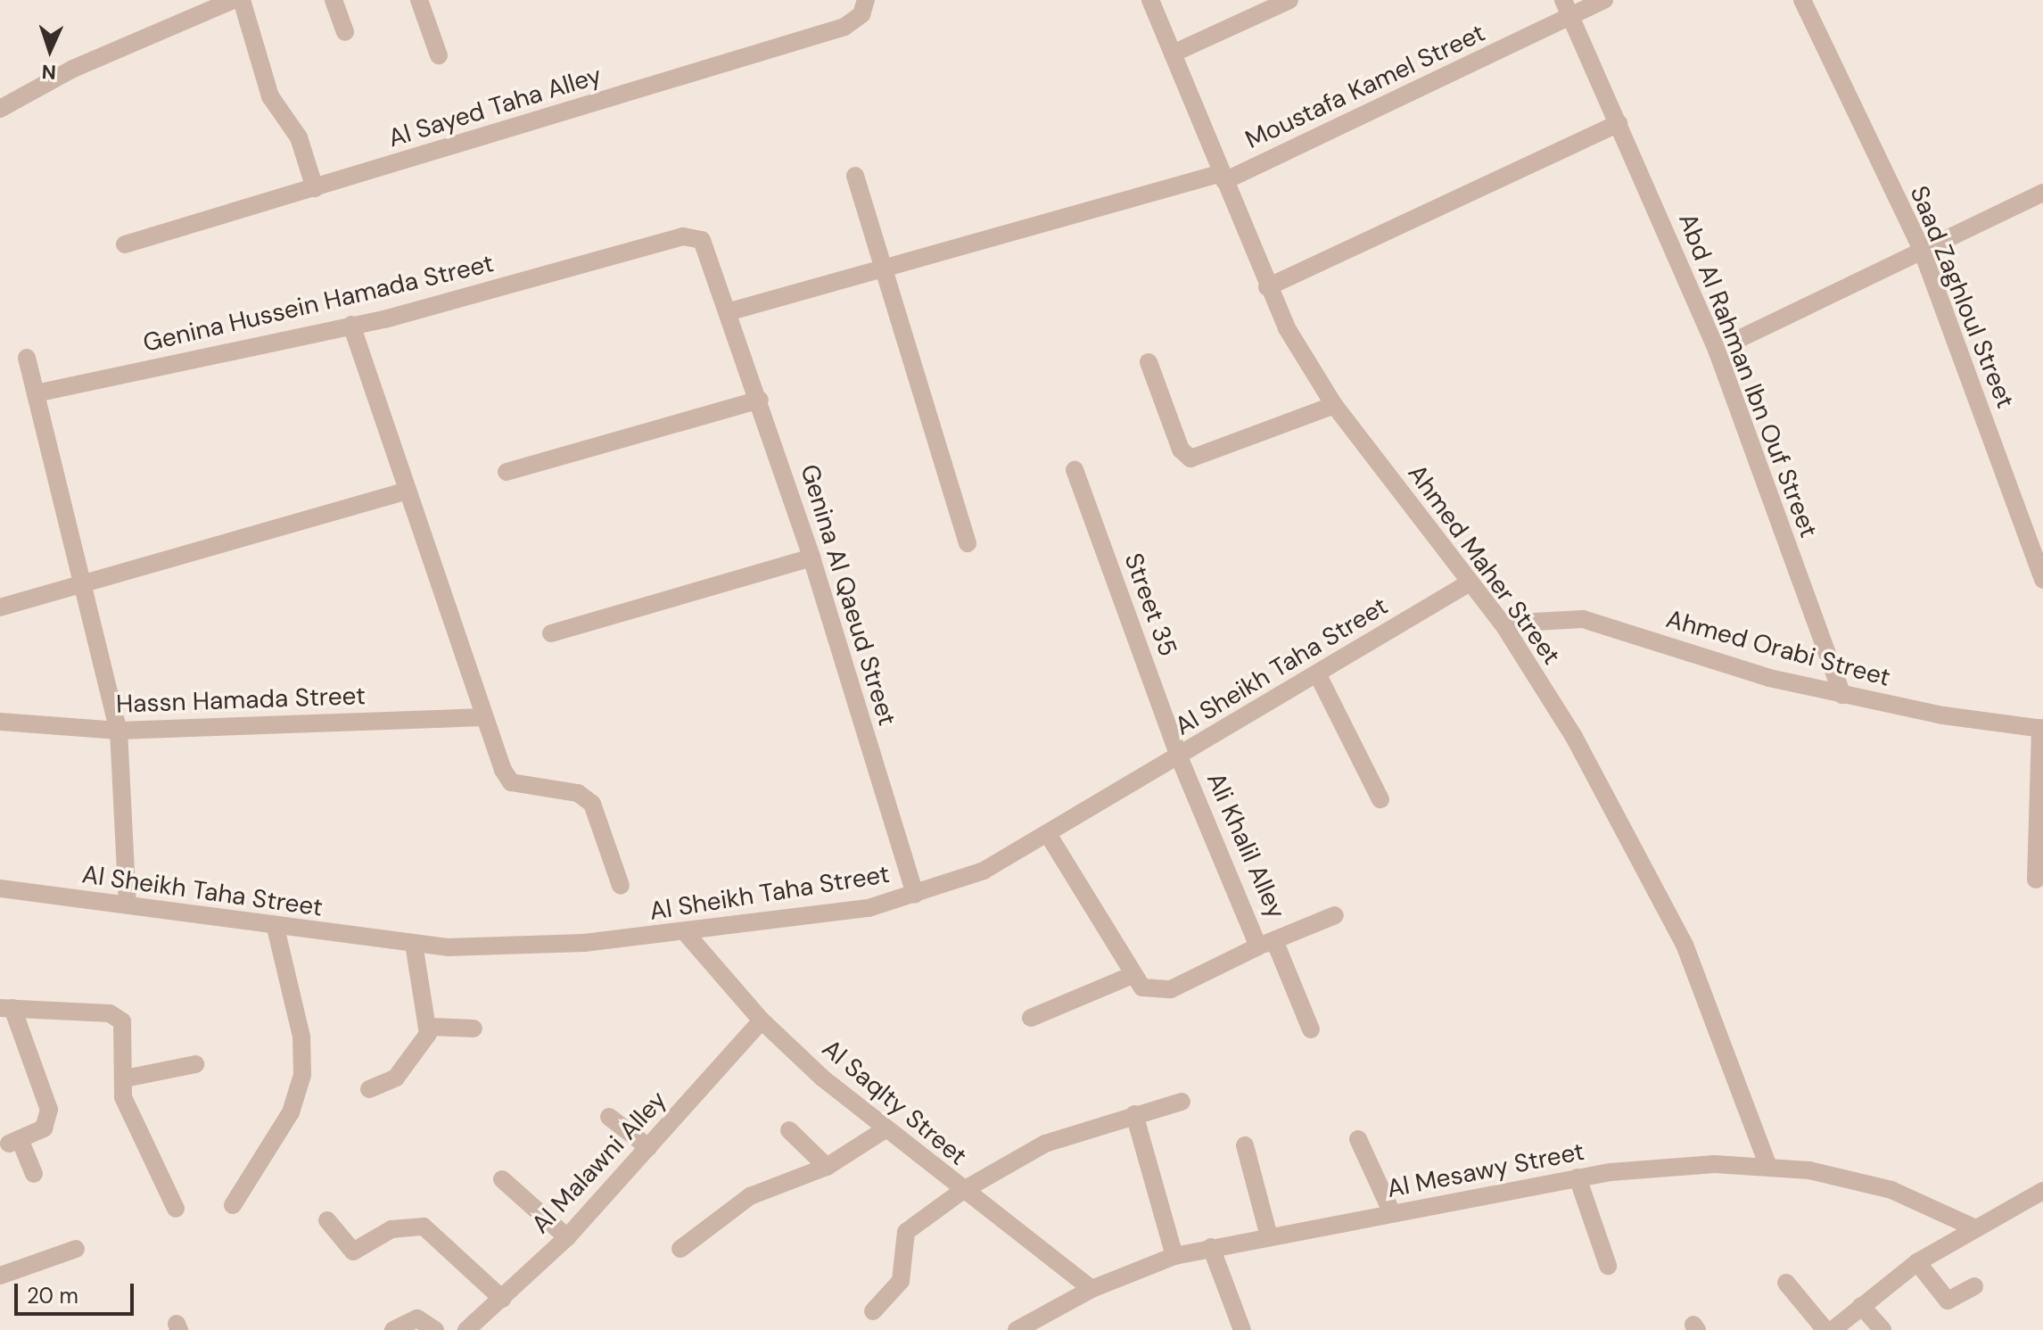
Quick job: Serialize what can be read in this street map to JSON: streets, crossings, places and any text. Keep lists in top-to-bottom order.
{
  "streets": {
    "street": [
      "Moustafa Kamel Street",
      "Al Sayed Taha Alley",
      "Saad Zaghloul Street",
      "Genina Hussein Hamada Street",
      "Abd Al Rahman Ibn Ouf Street",
      "Ahmed Maher Street",
      "Genina Al Qaeud Street",
      "Street 35",
      "Ahmed Orabi Street",
      "Al Sheikh Taha Street",
      "Hassn Hamada Street",
      "Ali Khalil Alley",
      "Al Saqlty Street",
      "Al Malawni Alley",
      "Al Mesawy Street"
    ]
  },
  "crossings": [
    ["Moustafa Kamel Street", "Genina Hussein Hamada Street"],
    ["Moustafa Kamel Street", "Abd Al Rahman Ibn Ouf Street"],
    ["Moustafa Kamel Street", "Ahmed Maher Street"],
    ["Moustafa Kamel Street", "Genina Al Qaeud Street"],
    ["Genina Hussein Hamada Street", "Genina Al Qaeud Street"],
    ["Abd Al Rahman Ibn Ouf Street", "Ahmed Orabi Street"],
    ["Ahmed Maher Street", "Ahmed Orabi Street"],
    ["Ahmed Maher Street", "Al Sheikh Taha Street"],
    ["Ahmed Maher Street", "Al Mesawy Street"],
    ["Genina Al Qaeud Street", "Al Sheikh Taha Street"],
    ["Street 35", "Al Sheikh Taha Street"],
    ["Street 35", "Ali Khalil Alley"],
    ["Al Sheikh Taha Street", "Ali Khalil Alley"],
    ["Al Sheikh Taha Street", "Al Saqlty Street"],
    ["Al Saqlty Street", "Al Malawni Alley"],
    ["Al Saqlty Street", "Al Mesawy Street"]
  ],
  "scale_bar": "20 m",
  "north": "bottom"
}
